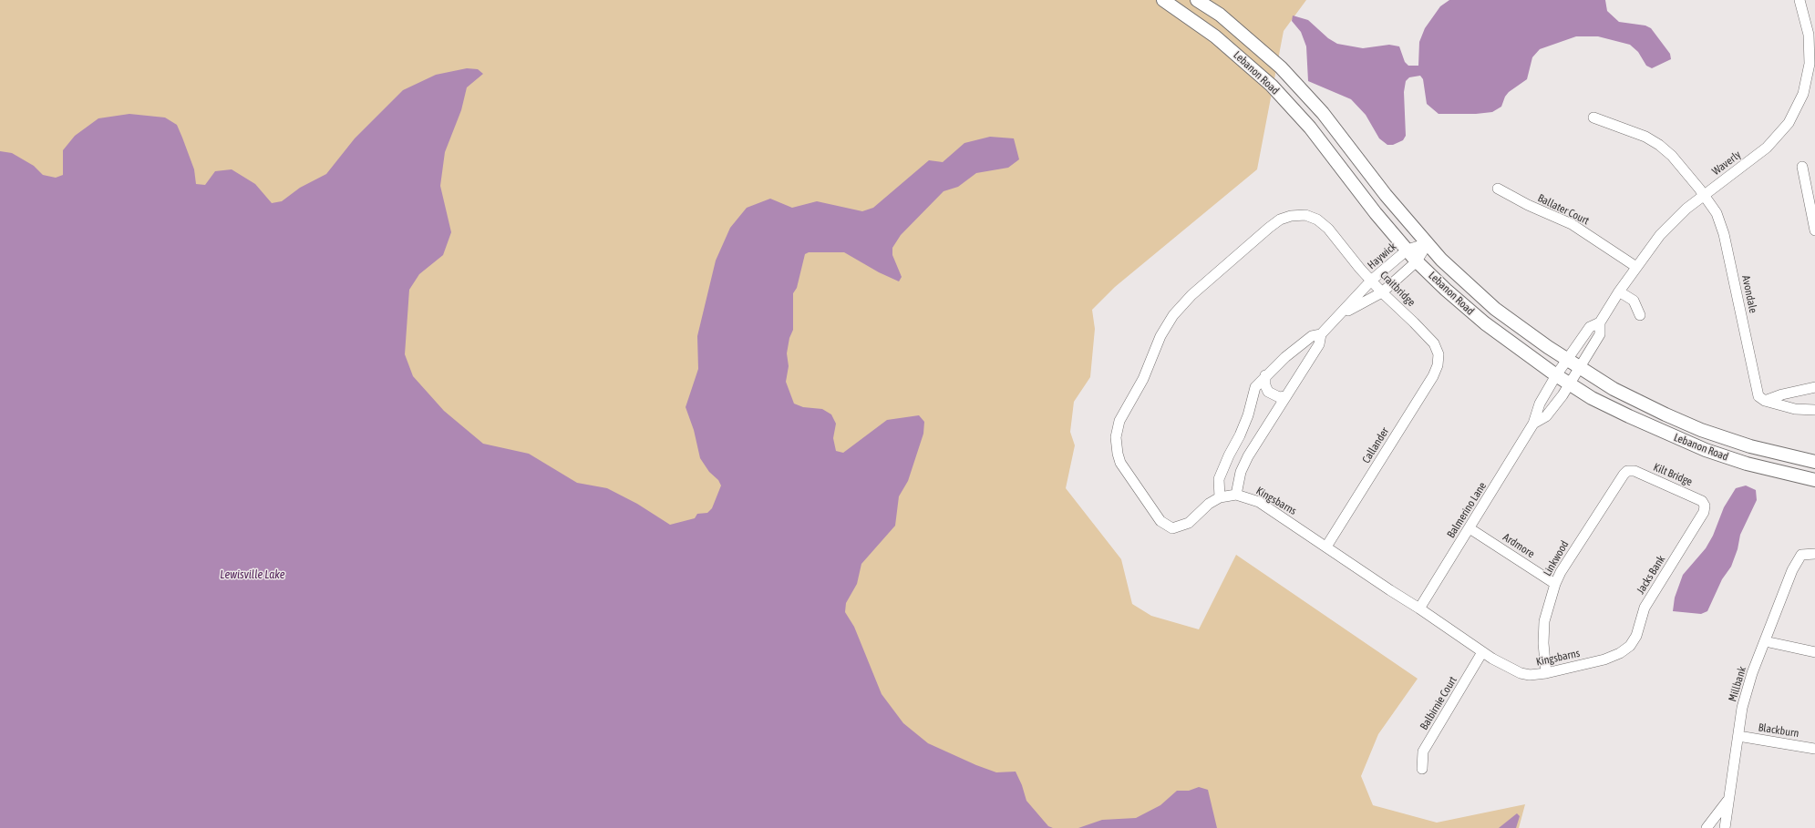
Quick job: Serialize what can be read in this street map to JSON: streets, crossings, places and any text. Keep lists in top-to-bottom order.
{
  "streets": {
    "main road": ["Lebanon Road"],
    "street": [
      "Waverly",
      "Ballater Court",
      "Haywick",
      "Craitbridge",
      "Avondale",
      "Callander",
      "Kilt Bridge",
      "Kingsbarns",
      "Balmerino Lane",
      "Ardmore",
      "Linkwood",
      "Jacks Bank",
      "Millbank",
      "Balbirnie Court",
      "Blackburn"
    ]
  },
  "crossings": [
    ["Lebanon Road", "Waverly"],
    ["Lebanon Road", "Haywick"],
    ["Lebanon Road", "Balmerino Lane"],
    ["Waverly", "Ballater Court"],
    ["Waverly", "Avondale"],
    ["Waverly", "Balmerino Lane"],
    ["Haywick", "Craitbridge"],
    ["Haywick", "Kingsbarns"],
    ["Craitbridge", "Callander"],
    ["Craitbridge", "Kingsbarns"],
    ["Callander", "Kingsbarns"],
    ["Kilt Bridge", "Linkwood"],
    ["Kilt Bridge", "Jacks Bank"],
    ["Kingsbarns", "Balmerino Lane"],
    ["Kingsbarns", "Linkwood"],
    ["Kingsbarns", "Jacks Bank"],
    ["Kingsbarns", "Balbirnie Court"],
    ["Balmerino Lane", "Ardmore"],
    ["Ardmore", "Linkwood"],
    ["Millbank", "Blackburn"]
  ],
  "water": ["Lewisville Lake"]
}
